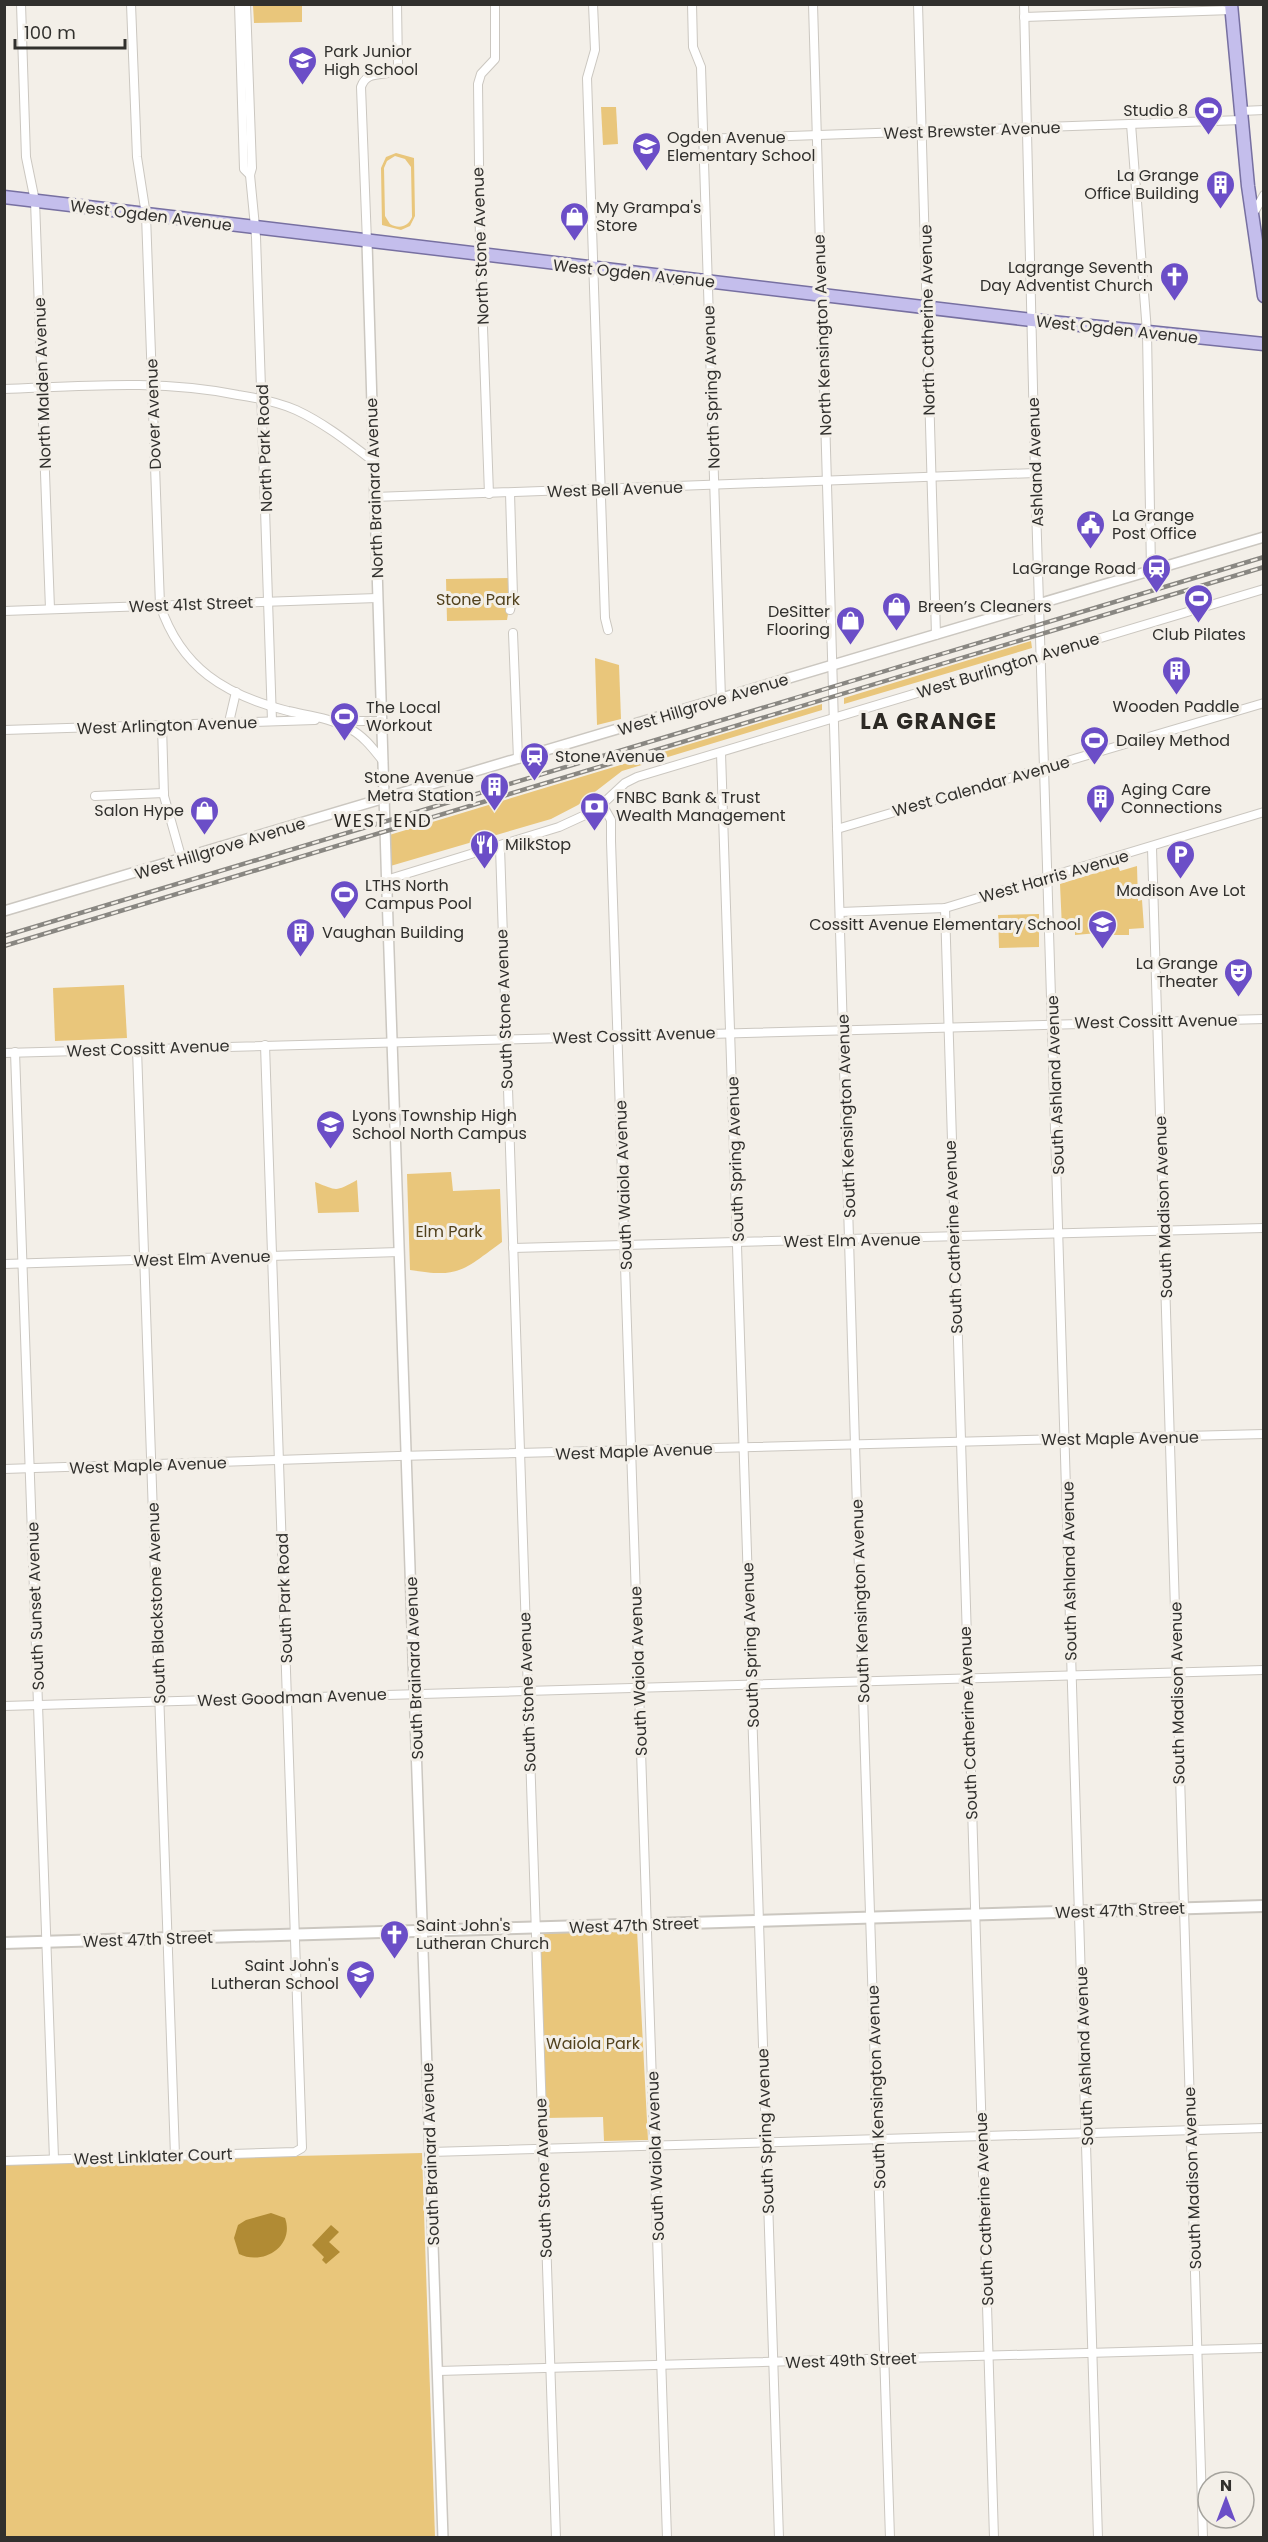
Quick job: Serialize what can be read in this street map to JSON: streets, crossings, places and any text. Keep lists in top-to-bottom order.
{
  "streets": {
    "main road": ["West Ogden Avenue", "West 47th Street"],
    "street": [
      "West Brewster Avenue",
      "North Stone Avenue",
      "North Catherine Avenue",
      "North Kensington Avenue",
      "North Malden Avenue",
      "North Spring Avenue",
      "Dover Avenue",
      "North Park Road",
      "Ashland Avenue",
      "North Brainard Avenue",
      "West Bell Avenue",
      "West 41st Street",
      "West Burlington Avenue",
      "West Hillgrove Avenue",
      "West Arlington Avenue",
      "West Calendar Avenue",
      "West Harris Avenue",
      "South Stone Avenue",
      "West Cossitt Avenue",
      "South Ashland Avenue",
      "South Kensington Avenue",
      "South Spring Avenue",
      "South Waiola Avenue",
      "South Madison Avenue",
      "South Catherine Avenue",
      "West Elm Avenue",
      "West Maple Avenue",
      "South Park Road",
      "South Blackstone Avenue",
      "South Sunset Avenue",
      "South Brainard Avenue",
      "West Goodman Avenue",
      "West Linklater Court",
      "West 49th Street"
    ]
  },
  "crossings": [
    ["West Brewster Avenue", "North Catherine Avenue"],
    ["West Brewster Avenue", "North Kensington Avenue"],
    ["West Brewster Avenue", "North Spring Avenue"],
    ["West Brewster Avenue", "Ashland Avenue"],
    ["West Ogden Avenue", "North Stone Avenue"],
    ["West Ogden Avenue", "North Catherine Avenue"],
    ["West Ogden Avenue", "North Kensington Avenue"],
    ["West Ogden Avenue", "North Malden Avenue"],
    ["West Ogden Avenue", "North Spring Avenue"],
    ["West Ogden Avenue", "Dover Avenue"],
    ["West Ogden Avenue", "North Park Road"],
    ["West Ogden Avenue", "Ashland Avenue"],
    ["West Ogden Avenue", "North Brainard Avenue"],
    ["North Stone Avenue", "West Bell Avenue"],
    ["North Catherine Avenue", "West Bell Avenue"],
    ["North Catherine Avenue", "West Hillgrove Avenue"],
    ["North Kensington Avenue", "West Bell Avenue"],
    ["North Kensington Avenue", "West Hillgrove Avenue"],
    ["North Kensington Avenue", "South Kensington Avenue"],
    ["North Malden Avenue", "West 41st Street"],
    ["North Spring Avenue", "West Bell Avenue"],
    ["North Spring Avenue", "West Hillgrove Avenue"],
    ["Dover Avenue", "North Park Road"],
    ["Dover Avenue", "West 41st Street"],
    ["Dover Avenue", "West Arlington Avenue"],
    ["North Park Road", "West 41st Street"],
    ["North Park Road", "West Arlington Avenue"],
    ["Ashland Avenue", "West Bell Avenue"],
    ["Ashland Avenue", "West Hillgrove Avenue"],
    ["Ashland Avenue", "South Ashland Avenue"],
    ["North Brainard Avenue", "West Bell Avenue"],
    ["North Brainard Avenue", "West 41st Street"],
    ["North Brainard Avenue", "West Hillgrove Avenue"],
    ["North Brainard Avenue", "West Arlington Avenue"],
    ["North Brainard Avenue", "South Brainard Avenue"],
    ["West Burlington Avenue", "South Stone Avenue"],
    ["West Burlington Avenue", "South Ashland Avenue"],
    ["West Burlington Avenue", "South Kensington Avenue"],
    ["West Burlington Avenue", "South Spring Avenue"],
    ["West Burlington Avenue", "South Waiola Avenue"],
    ["West Burlington Avenue", "South Brainard Avenue"],
    ["West Hillgrove Avenue", "South Ashland Avenue"],
    ["West Hillgrove Avenue", "South Kensington Avenue"],
    ["West Hillgrove Avenue", "South Brainard Avenue"],
    ["West Calendar Avenue", "South Ashland Avenue"],
    ["West Calendar Avenue", "South Kensington Avenue"],
    ["West Harris Avenue", "South Ashland Avenue"],
    ["West Harris Avenue", "South Kensington Avenue"],
    ["West Harris Avenue", "South Madison Avenue"],
    ["West Harris Avenue", "South Catherine Avenue"],
    ["South Stone Avenue", "West Cossitt Avenue"],
    ["South Stone Avenue", "West Elm Avenue"],
    ["South Stone Avenue", "West Maple Avenue"],
    ["South Stone Avenue", "West Goodman Avenue"],
    ["South Stone Avenue", "West 47th Street"],
    ["South Stone Avenue", "West 49th Street"],
    ["West Cossitt Avenue", "South Ashland Avenue"],
    ["West Cossitt Avenue", "South Kensington Avenue"],
    ["West Cossitt Avenue", "South Spring Avenue"],
    ["West Cossitt Avenue", "South Waiola Avenue"],
    ["West Cossitt Avenue", "South Madison Avenue"],
    ["West Cossitt Avenue", "South Catherine Avenue"],
    ["West Cossitt Avenue", "South Park Road"],
    ["West Cossitt Avenue", "South Blackstone Avenue"],
    ["West Cossitt Avenue", "South Sunset Avenue"],
    ["West Cossitt Avenue", "South Brainard Avenue"],
    ["South Ashland Avenue", "West Elm Avenue"],
    ["South Ashland Avenue", "West Maple Avenue"],
    ["South Ashland Avenue", "West Goodman Avenue"],
    ["South Ashland Avenue", "West 47th Street"],
    ["South Ashland Avenue", "West 49th Street"],
    ["South Kensington Avenue", "West Elm Avenue"],
    ["South Kensington Avenue", "West Maple Avenue"],
    ["South Kensington Avenue", "West Goodman Avenue"],
    ["South Kensington Avenue", "West 47th Street"],
    ["South Kensington Avenue", "West 49th Street"],
    ["South Spring Avenue", "West Elm Avenue"],
    ["South Spring Avenue", "West Maple Avenue"],
    ["South Spring Avenue", "West Goodman Avenue"],
    ["South Spring Avenue", "West 47th Street"],
    ["South Spring Avenue", "West 49th Street"],
    ["South Waiola Avenue", "West Elm Avenue"],
    ["South Waiola Avenue", "West Maple Avenue"],
    ["South Waiola Avenue", "West Goodman Avenue"],
    ["South Waiola Avenue", "West 47th Street"],
    ["South Waiola Avenue", "West 49th Street"],
    ["South Madison Avenue", "West Elm Avenue"],
    ["South Madison Avenue", "West Maple Avenue"],
    ["South Madison Avenue", "West Goodman Avenue"],
    ["South Madison Avenue", "West 47th Street"],
    ["South Madison Avenue", "West 49th Street"],
    ["South Catherine Avenue", "West Elm Avenue"],
    ["South Catherine Avenue", "West Maple Avenue"],
    ["South Catherine Avenue", "West Goodman Avenue"],
    ["South Catherine Avenue", "West 47th Street"],
    ["South Catherine Avenue", "West 49th Street"],
    ["West Elm Avenue", "South Park Road"],
    ["West Elm Avenue", "South Blackstone Avenue"],
    ["West Elm Avenue", "South Sunset Avenue"],
    ["West Elm Avenue", "South Brainard Avenue"],
    ["West Maple Avenue", "South Park Road"],
    ["West Maple Avenue", "South Blackstone Avenue"],
    ["West Maple Avenue", "South Sunset Avenue"],
    ["West Maple Avenue", "South Brainard Avenue"],
    ["South Park Road", "West Goodman Avenue"],
    ["South Park Road", "West 47th Street"],
    ["South Park Road", "West Linklater Court"],
    ["South Blackstone Avenue", "West Goodman Avenue"],
    ["South Blackstone Avenue", "West 47th Street"],
    ["South Blackstone Avenue", "West Linklater Court"],
    ["South Sunset Avenue", "West Goodman Avenue"],
    ["South Sunset Avenue", "West 47th Street"],
    ["South Sunset Avenue", "West Linklater Court"],
    ["South Brainard Avenue", "West Goodman Avenue"],
    ["South Brainard Avenue", "West 47th Street"],
    ["South Brainard Avenue", "West 49th Street"]
  ],
  "districts": ["LA GRANGE", "WEST END"],
  "parks": ["Stone Park", "Elm Park", "Waiola Park"],
  "places": {
    "school or university": [
      "Park Junior High School",
      "Ogden Avenue Elementary School",
      "Cossitt Avenue Elementary School",
      "Lyons Township High School North Campus",
      "Saint John's Lutheran School"
    ],
    "sports": [
      "Studio 8",
      "Club Pilates",
      "The Local Workout",
      "Dailey Method",
      "LTHS North Campus Pool"
    ],
    "building": [
      "La Grange Office Building",
      "Wooden Paddle",
      "Stone Avenue Metra Station",
      "Aging Care Connections",
      "Vaughan Building"
    ],
    "shop": [
      "My Grampa's Store",
      "Breen’s Cleaners",
      "DeSitter Flooring",
      "Salon Hype"
    ],
    "church": ["Lagrange Seventh Day Adventist Church", "Saint John's Lutheran Church"],
    "public building": ["La Grange Post Office"],
    "station": ["LaGrange Road", "Stone Avenue"],
    "bank": ["FNBC Bank & Trust Wealth Management"],
    "restaurant": ["MilkStop"],
    "parking": ["Madison Ave Lot"],
    "theatre": ["La Grange Theater"]
  },
  "scale_bar": "100 m",
  "north": "top"
}
